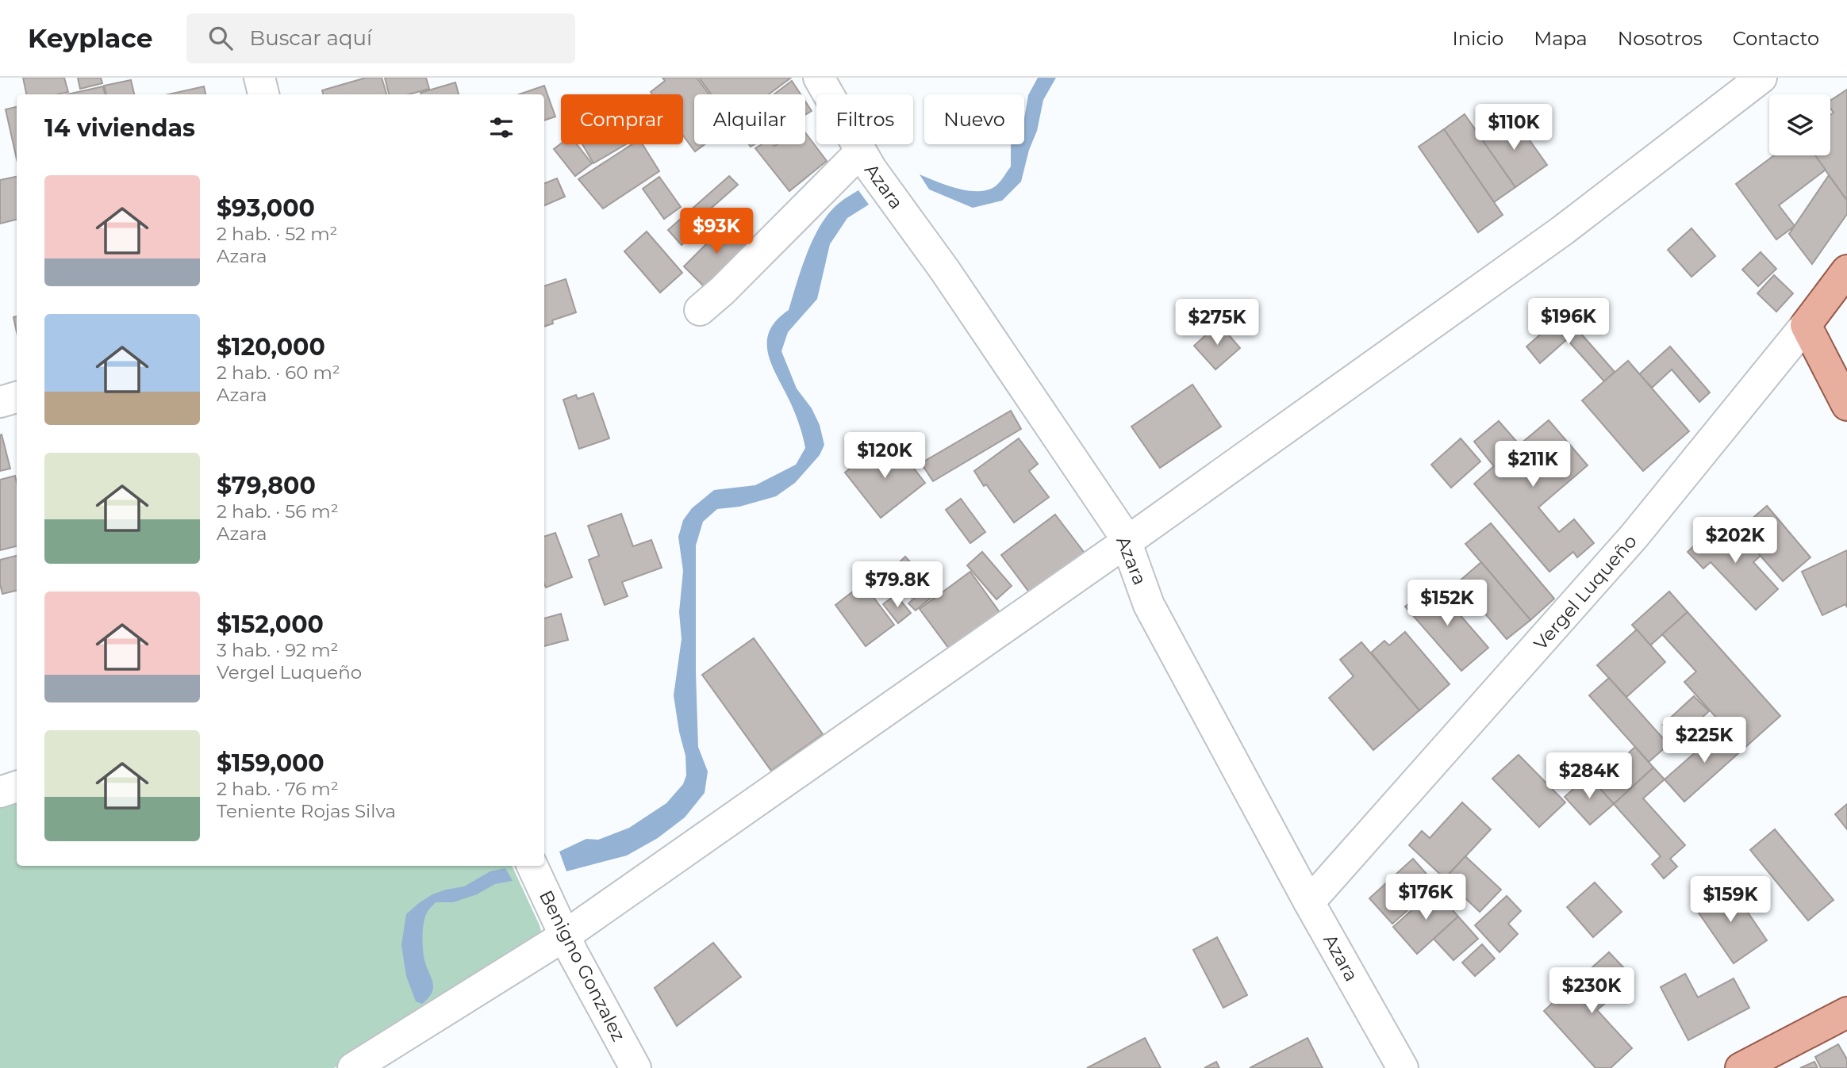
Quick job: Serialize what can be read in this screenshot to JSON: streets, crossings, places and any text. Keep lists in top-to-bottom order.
{
  "streets": {
    "main road": ["Vergel Luqueño"],
    "street": ["Azara", "Benigno Gonzalez"]
  },
  "crossings": [
    ["Azara", "Vergel Luqueño"]
  ],
  "page": {
    "header": "Keyplace",
    "search": "Buscar aquí",
    "nav": [
      "Inicio",
      "Mapa",
      "Nosotros",
      "Contacto"
    ],
    "chip": [
      "Comprar",
      "Alquilar",
      "Filtros",
      "Nuevo"
    ],
    "heading": "14 viviendas",
    "price": [
      "$110K",
      "$93K",
      "$196K",
      "$275K",
      "$120K",
      "$211K",
      "$202K",
      "$79.8K",
      "$152K",
      "$225K",
      "$284K",
      "$176K",
      "$159K",
      "$230K"
    ],
    "list": [
      {
        "name": "$93,000",
        "note": "2 hab. · 52 m² · Azara"
      },
      {
        "name": "$120,000",
        "note": "2 hab. · 60 m² · Azara"
      },
      {
        "name": "$79,800",
        "note": "2 hab. · 56 m² · Azara"
      },
      {
        "name": "$152,000",
        "note": "3 hab. · 92 m² · Vergel Luqueño"
      },
      {
        "name": "$159,000",
        "note": "2 hab. · 76 m² · Teniente Rojas Silva"
      }
    ]
  }
}
